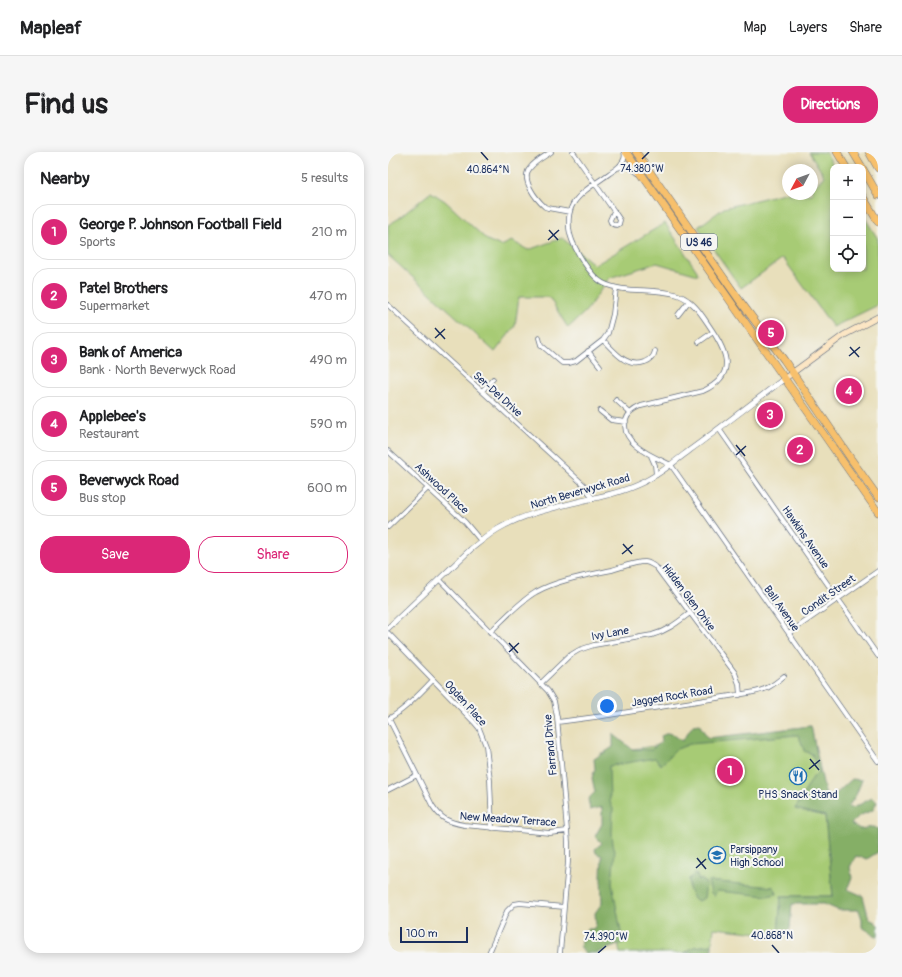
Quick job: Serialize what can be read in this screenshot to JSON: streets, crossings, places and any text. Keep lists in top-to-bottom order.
{
  "streets": {
    "highway": ["US 46"],
    "street": [
      "Ser-Del Drive",
      "Ashwood Place",
      "North Beverwyck Road",
      "Hawkins Avenue",
      "Condit Street",
      "Hidden Glen Drive",
      "Ball Avenue",
      "Ivy Lane",
      "Jagged Rock Road",
      "Ogden Place",
      "Farrand Drive",
      "New Meadow Terrace"
    ]
  },
  "crossings": [
    ["US 46", "North Beverwyck Road"],
    ["Ser-Del Drive", "North Beverwyck Road"],
    ["Ashwood Place", "North Beverwyck Road"],
    ["North Beverwyck Road", "Hawkins Avenue"],
    ["North Beverwyck Road", "Ball Avenue"],
    ["North Beverwyck Road", "Farrand Drive"],
    ["Hawkins Avenue", "Condit Street"],
    ["Condit Street", "Ball Avenue"],
    ["Hidden Glen Drive", "Ivy Lane"],
    ["Hidden Glen Drive", "Jagged Rock Road"],
    ["Hidden Glen Drive", "Farrand Drive"],
    ["Ivy Lane", "Farrand Drive"],
    ["Jagged Rock Road", "Farrand Drive"],
    ["Ogden Place", "New Meadow Terrace"],
    ["Farrand Drive", "New Meadow Terrace"]
  ],
  "places": {
    "restaurant": ["PHS Snack Stand"],
    "school or university": ["Parsippany High School"]
  },
  "scale_bar": "100 m",
  "north": "bottom left",
  "page": {
    "header": "Mapleaf",
    "nav": ["Map", "Layers", "Share"],
    "buttons": [
      "Directions",
      ["Save", "Share"]
    ],
    "title": "Find us",
    "heading": ["Nearby", "5 results"],
    "map_buttons": ["+", "−"],
    "list": [
      {
        "mark": "1",
        "name": "George P. Johnson Football Field",
        "note": "Sports",
        "value": "210 m"
      },
      {
        "mark": "2",
        "name": "Patel Brothers",
        "note": "Supermarket",
        "value": "470 m"
      },
      {
        "mark": "3",
        "name": "Bank of America",
        "note": "Bank · North Beverwyck Road",
        "value": "490 m"
      },
      {
        "mark": "4",
        "name": "Applebee's",
        "note": "Restaurant",
        "value": "590 m"
      },
      {
        "mark": "5",
        "name": "Beverwyck Road",
        "note": "Bus stop",
        "value": "600 m"
      }
    ],
    "pins": [
      "5",
      "4",
      "3",
      "2",
      "1"
    ],
    "scale": "100 m"
  },
  "coordinates": [
    "74.380°W",
    "40.864°N",
    "40.868°N",
    "74.390°W"
  ]
}
